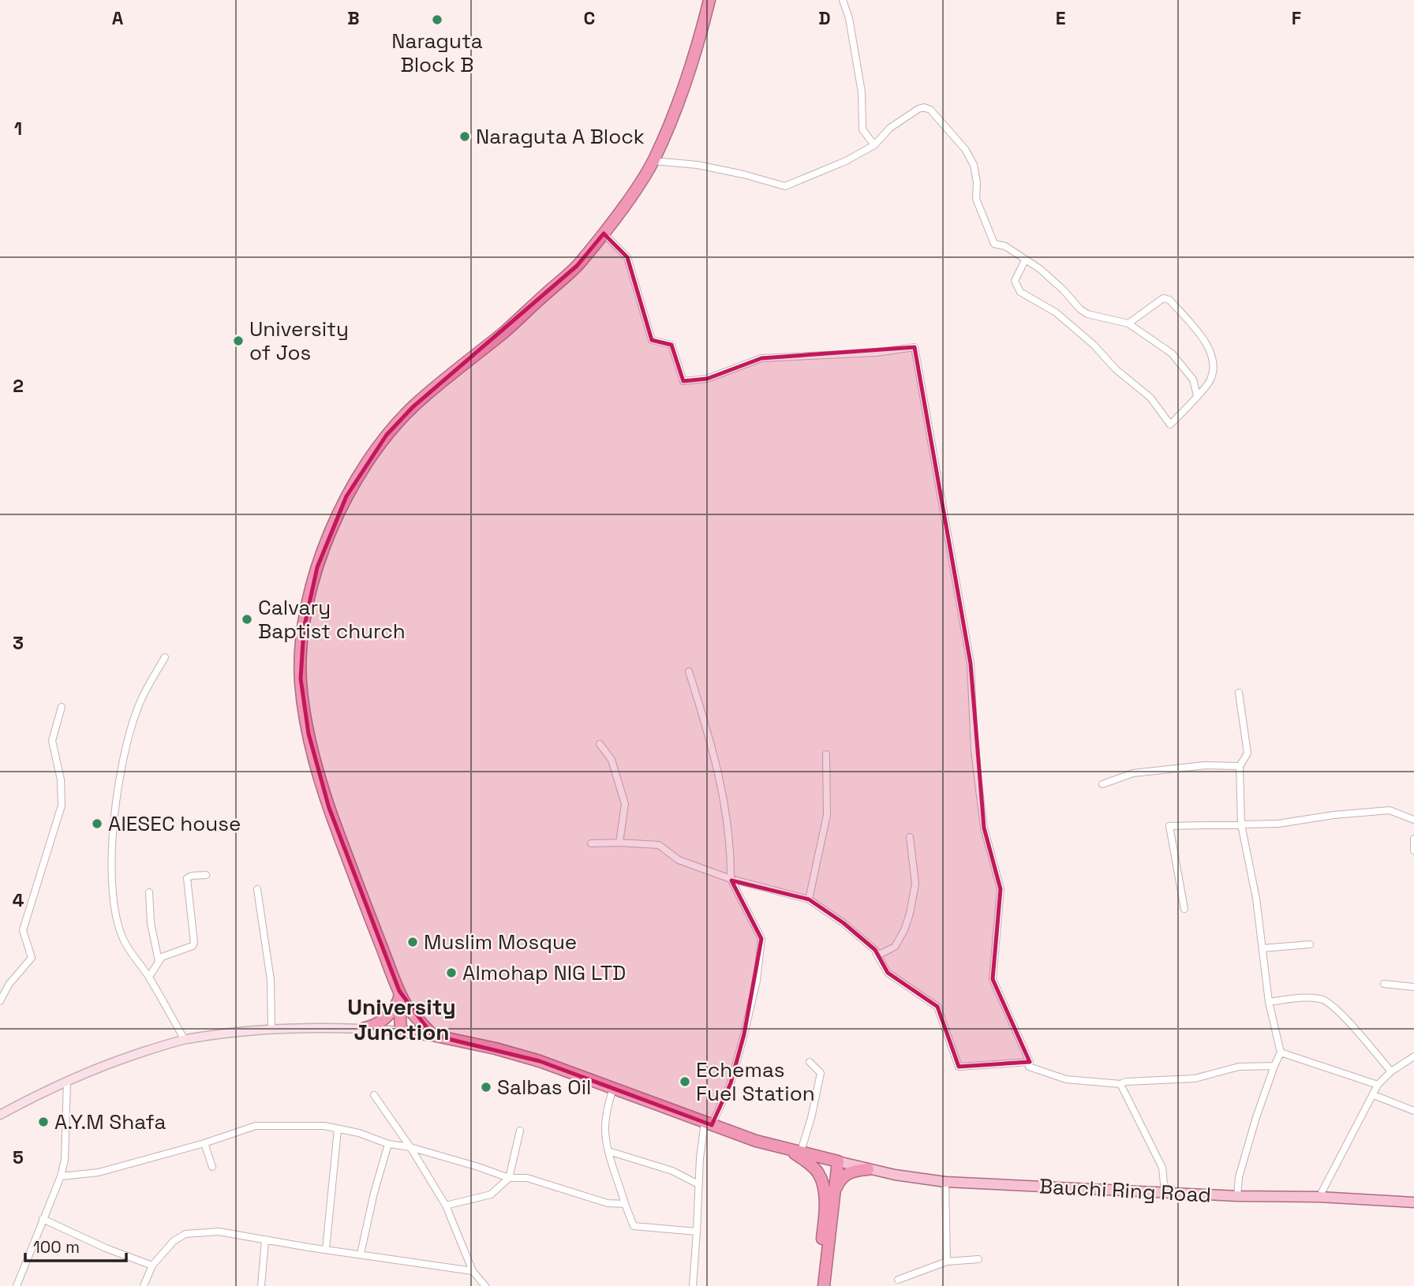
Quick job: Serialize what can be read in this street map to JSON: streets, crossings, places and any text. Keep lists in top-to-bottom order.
{
  "streets": {
    "main road": ["Bauchi Ring Road"]
  },
  "districts": ["University Junction"],
  "places": [
    "Naraguta Block B",
    "Naraguta A Block",
    "University of Jos",
    "Calvary Baptist church",
    "AIESEC house",
    "Muslim Mosque",
    "Almohap NIG LTD",
    "Echemas Fuel Station",
    "Salbas Oil",
    "A.Y.M Shafa"
  ],
  "scale_bar": "100 m",
  "grid": {
    "columns": [
      "A",
      "B",
      "C",
      "D",
      "E",
      "F"
    ],
    "rows": [
      "1",
      "2",
      "3",
      "4",
      "5"
    ]
  }
}
